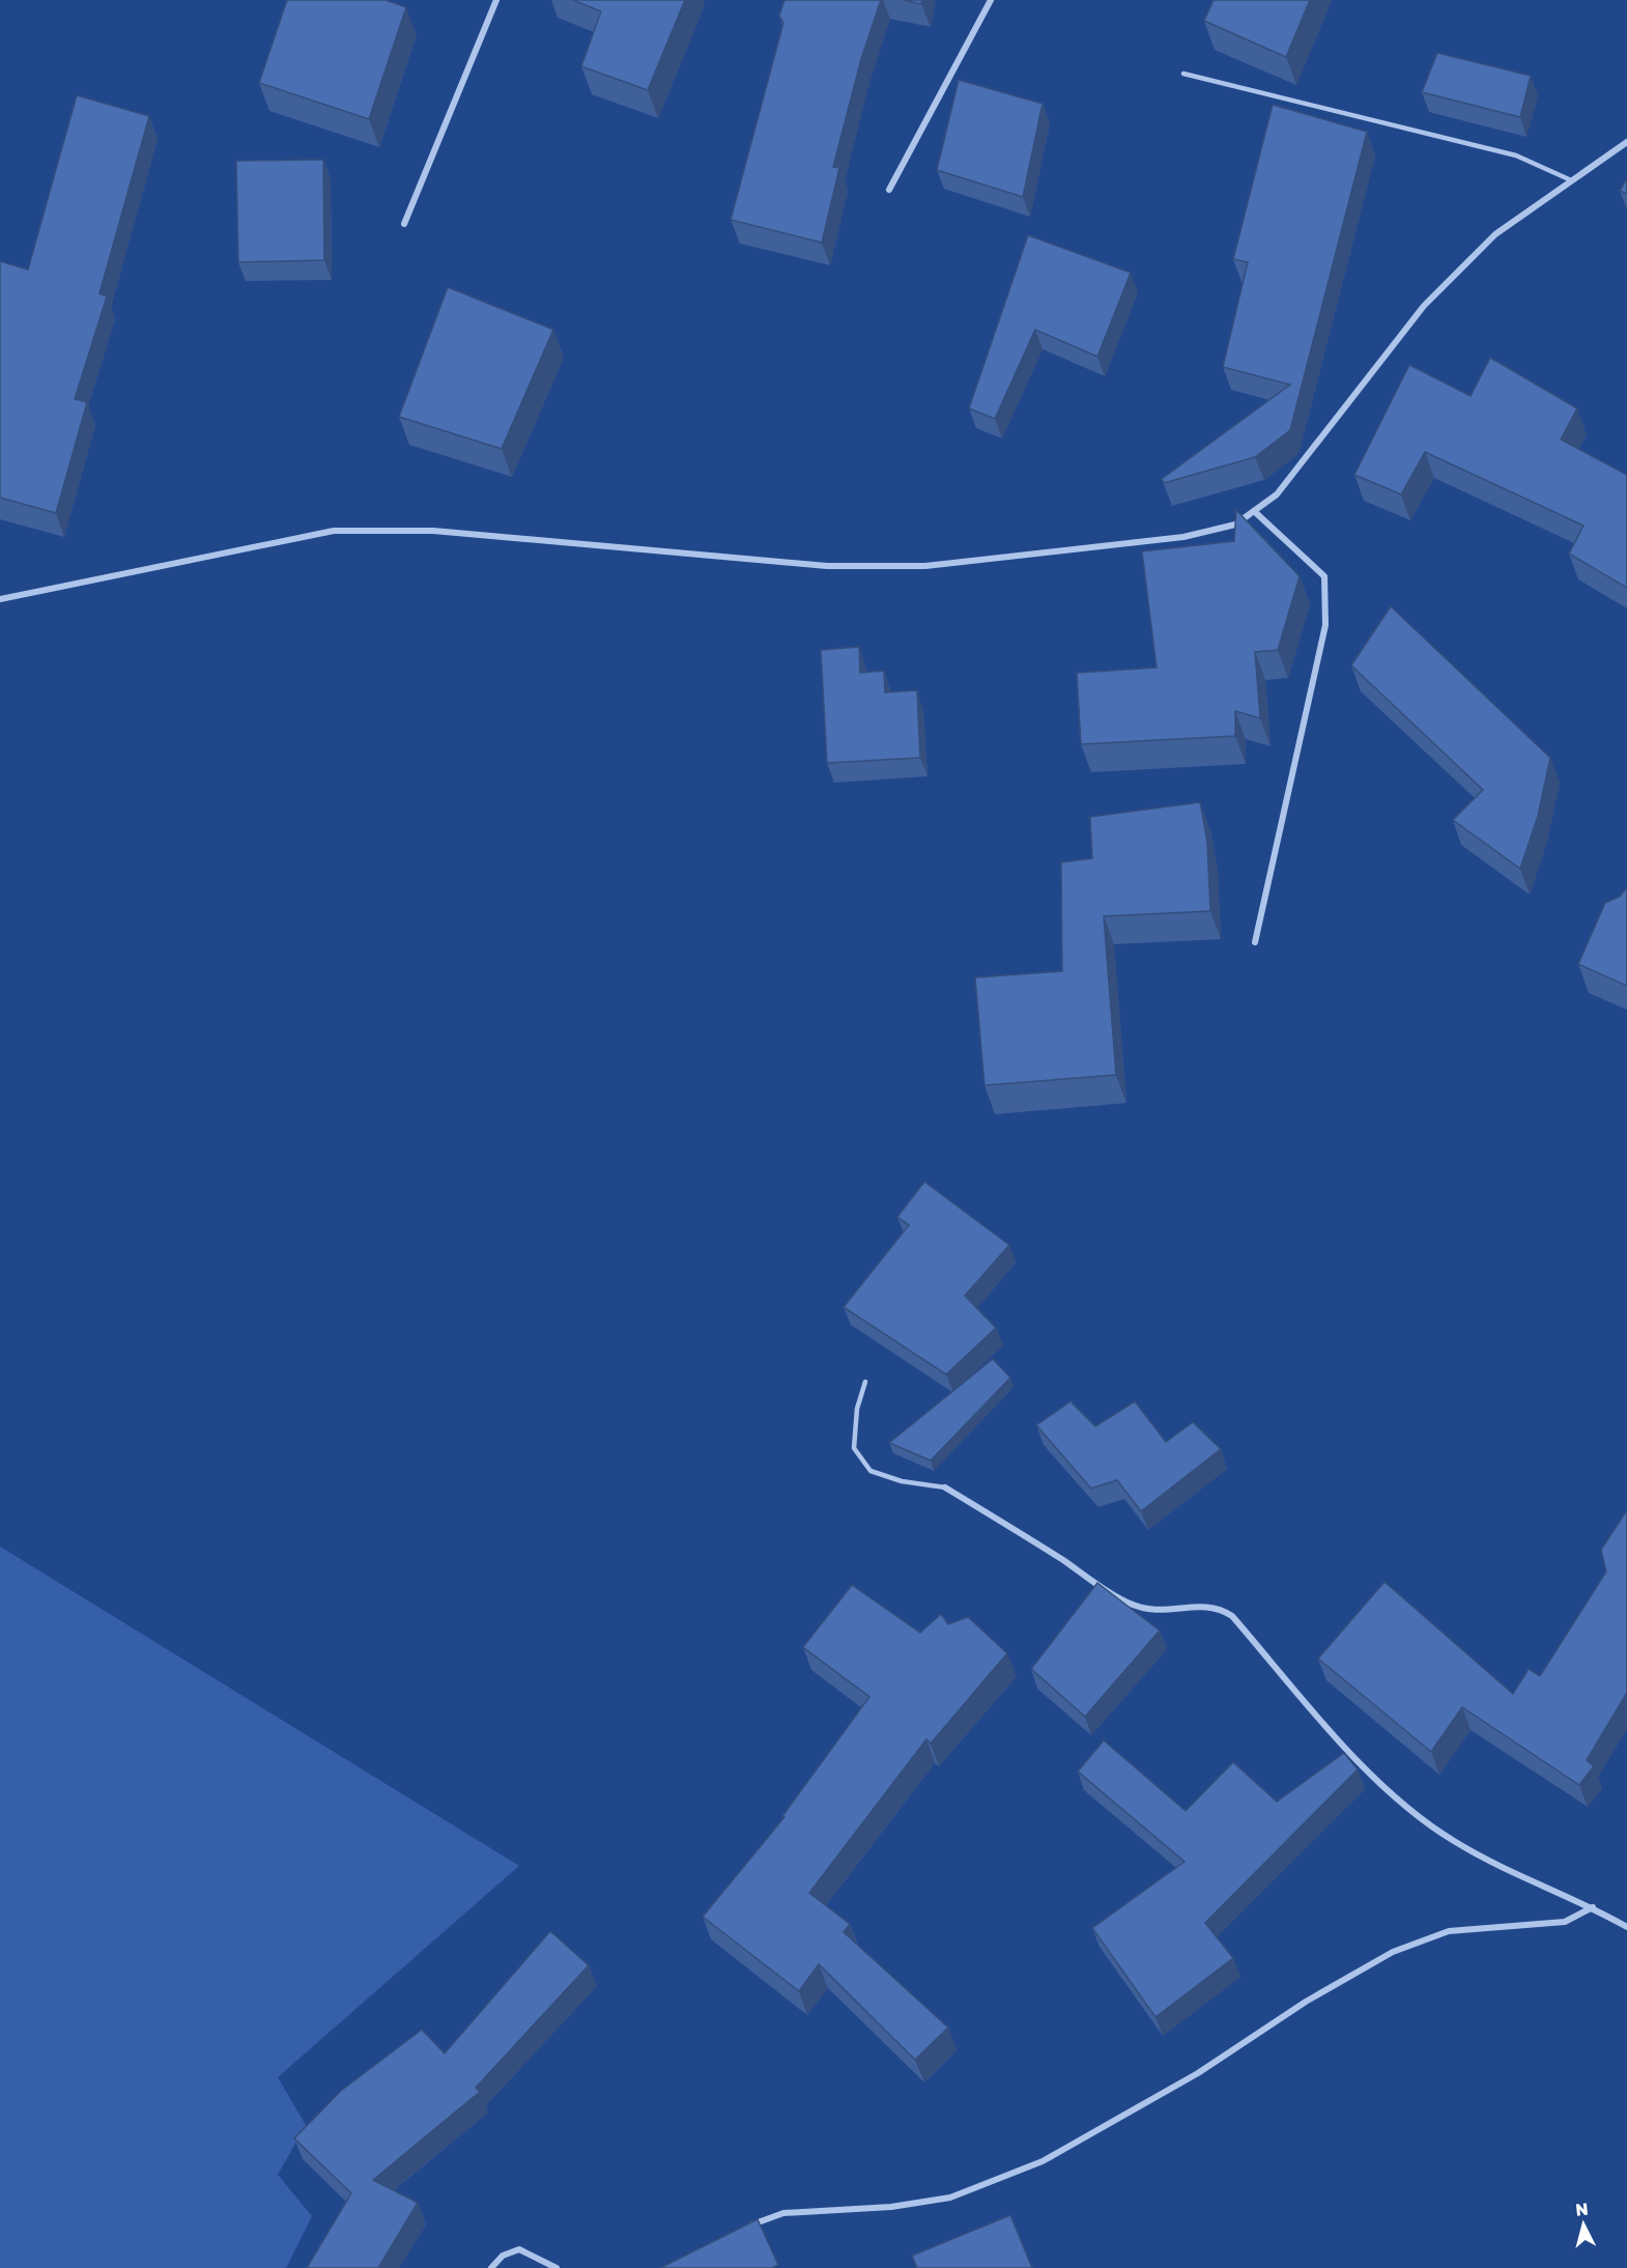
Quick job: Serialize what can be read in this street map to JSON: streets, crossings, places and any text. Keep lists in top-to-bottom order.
{
  "north": "top"
}
